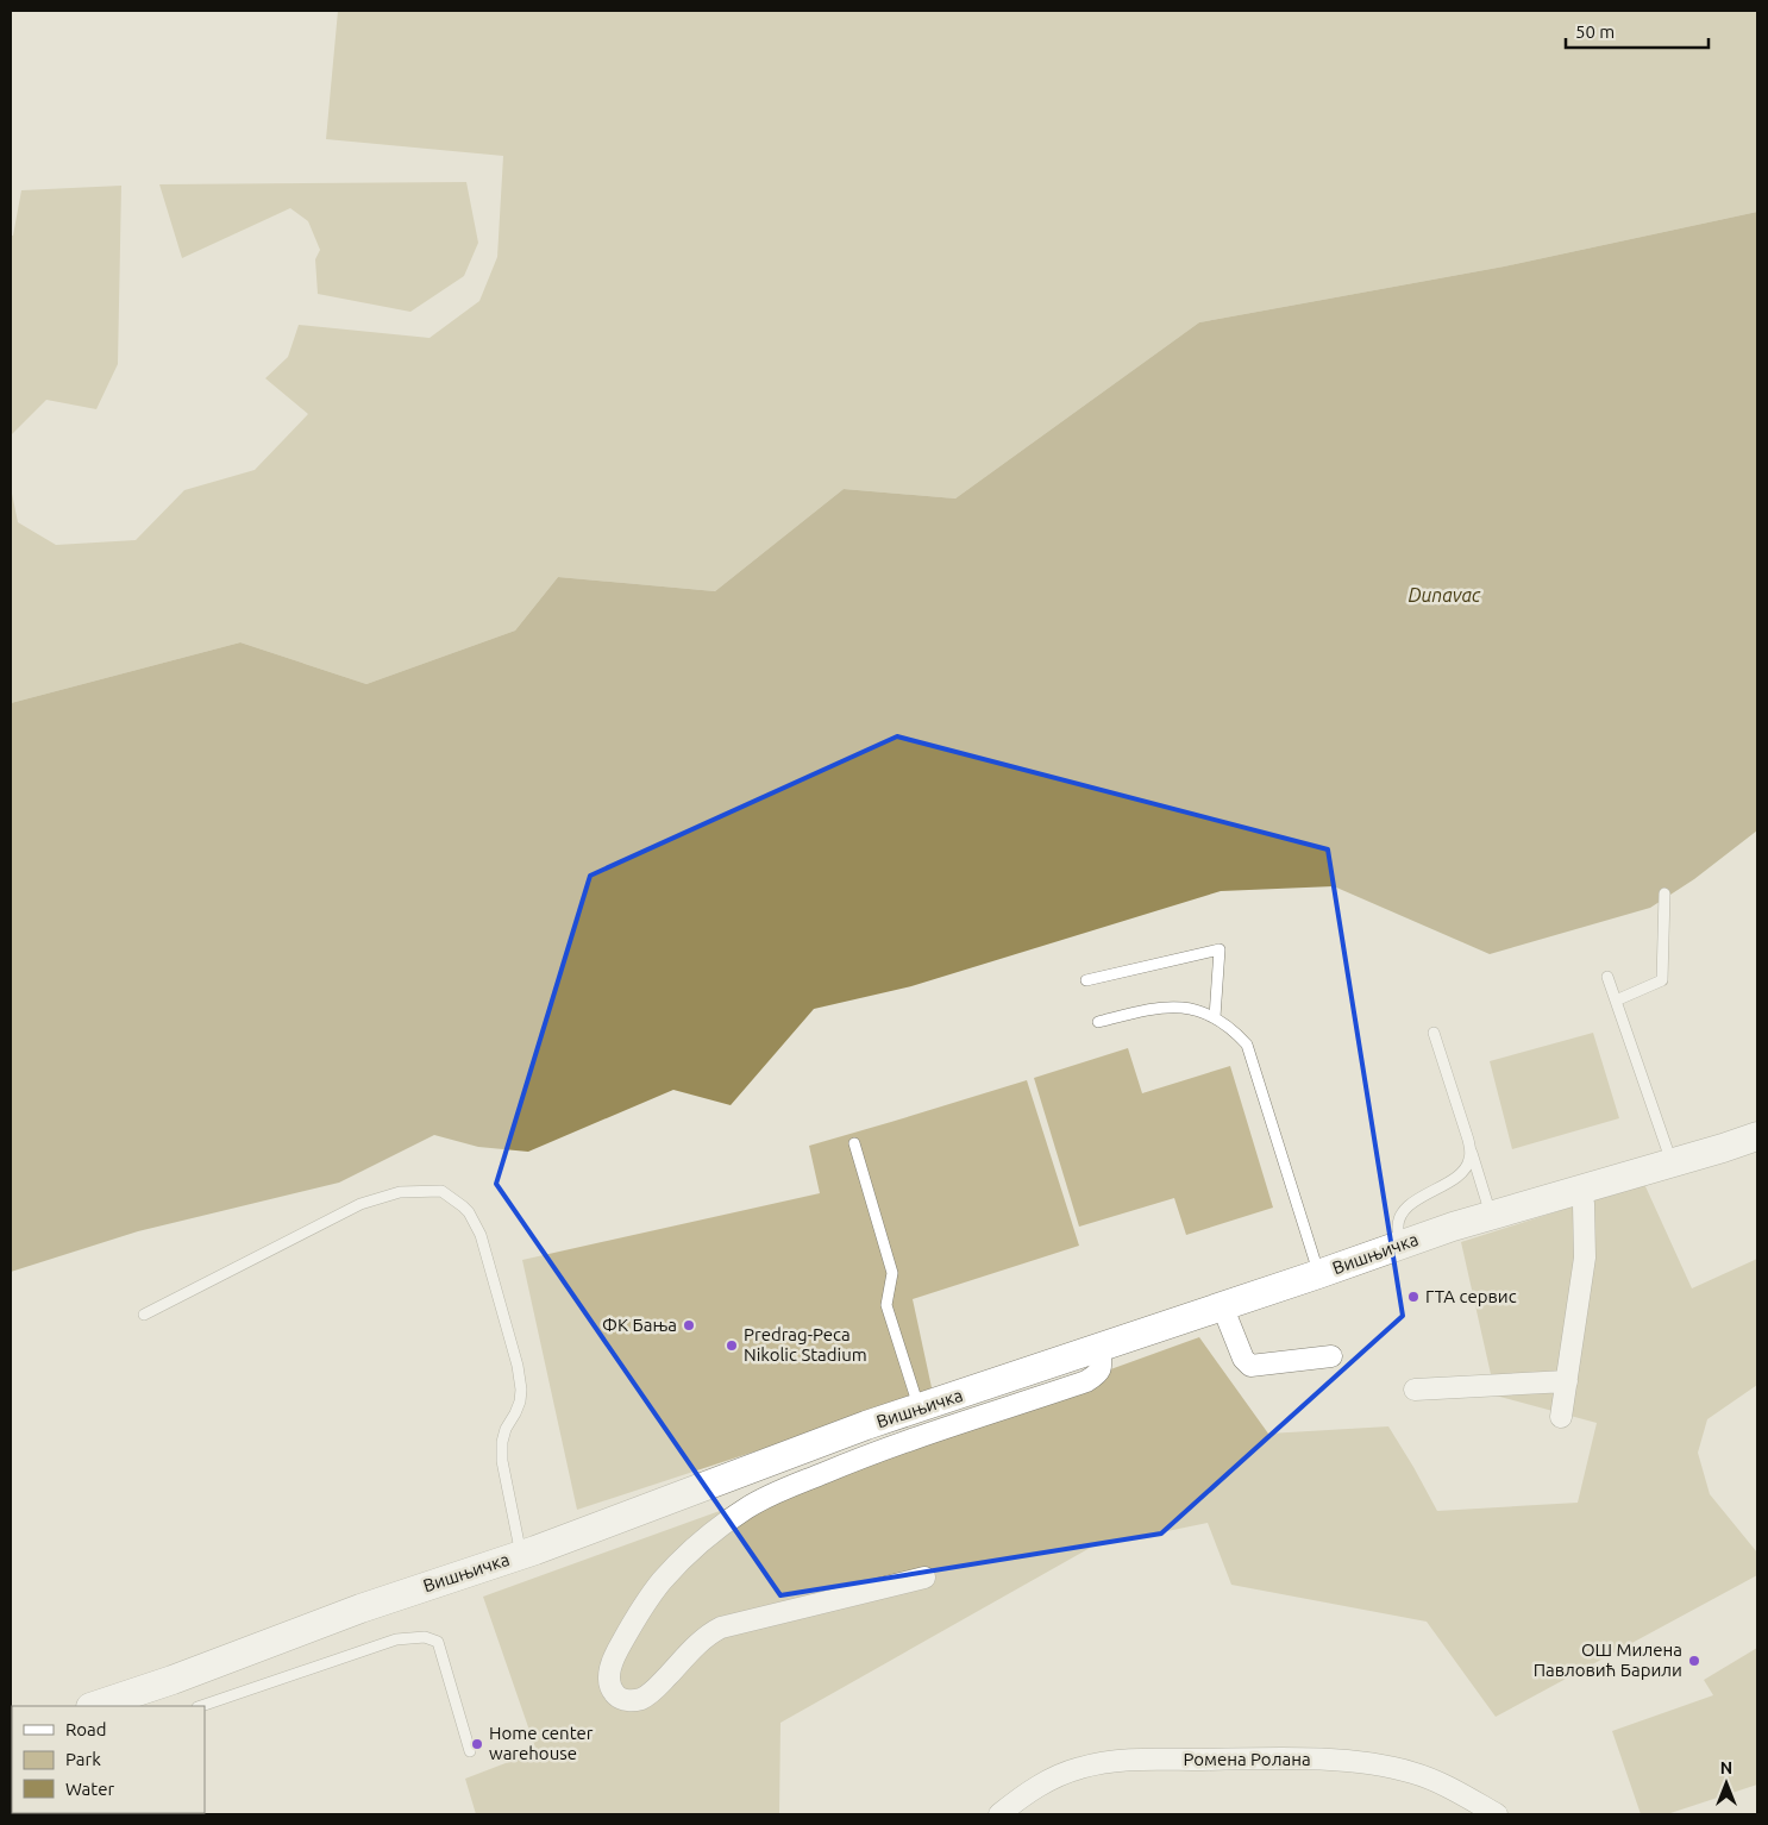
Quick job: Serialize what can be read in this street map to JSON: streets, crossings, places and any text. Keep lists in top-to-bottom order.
{
  "streets": {
    "street": ["Вишњичка", "Ромена Ролана"]
  },
  "water": ["Dunavac"],
  "places": [
    "ГТА сервис",
    "ФК Бања",
    "Predrag-Peca Nikolic Stadium",
    "ОШ Милена Павловић Барили",
    "Home center warehouse"
  ],
  "legend": ["Road", "Park", "Water"],
  "scale_bar": "50 m",
  "north": "top"
}
